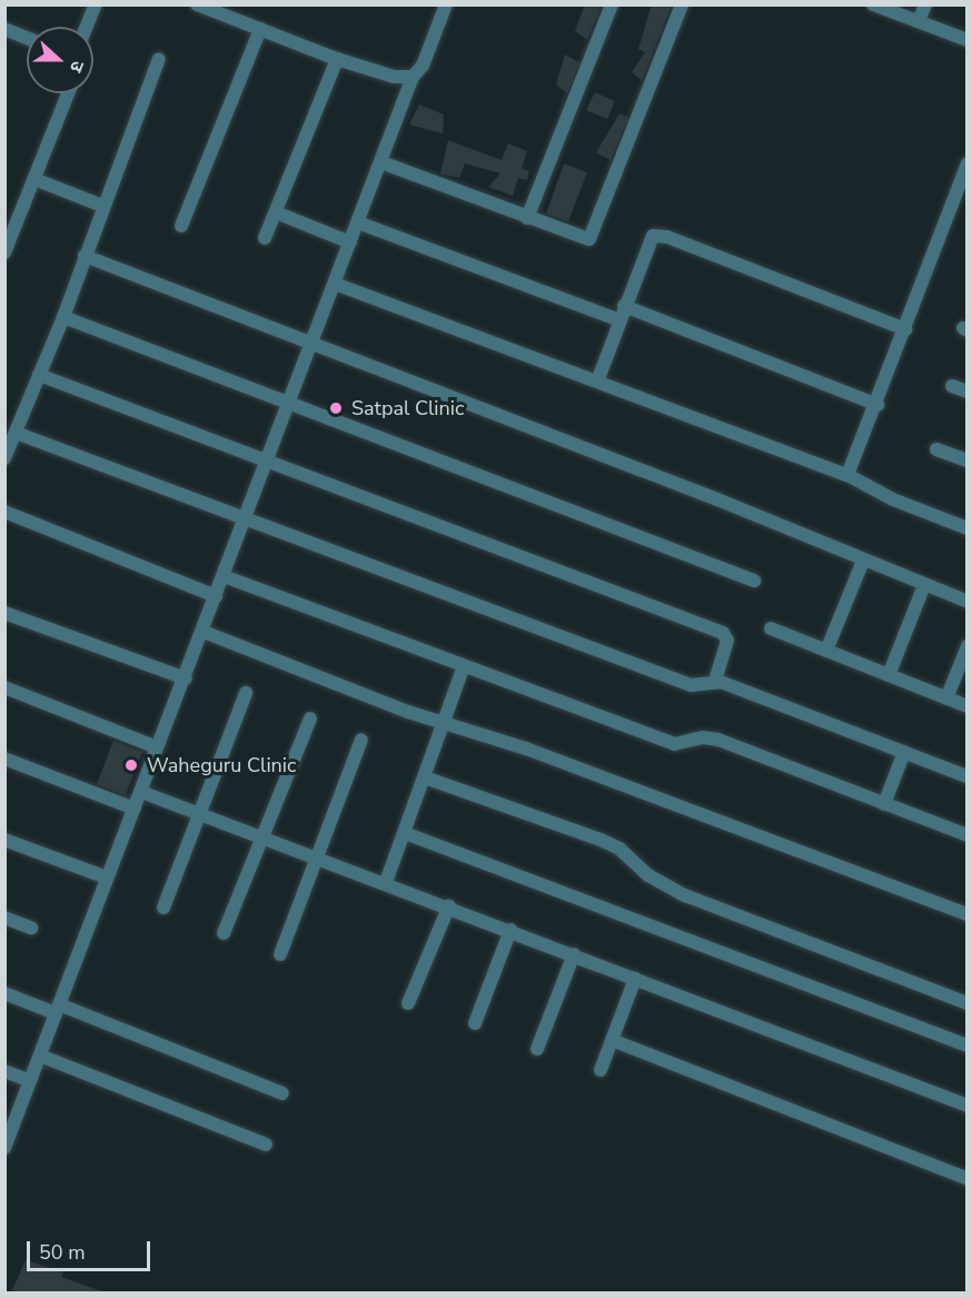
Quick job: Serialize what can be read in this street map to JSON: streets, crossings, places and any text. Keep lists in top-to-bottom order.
{
  "places": ["Satpal Clinic", "Waheguru Clinic"],
  "scale_bar": "50 m",
  "north": "right"
}
